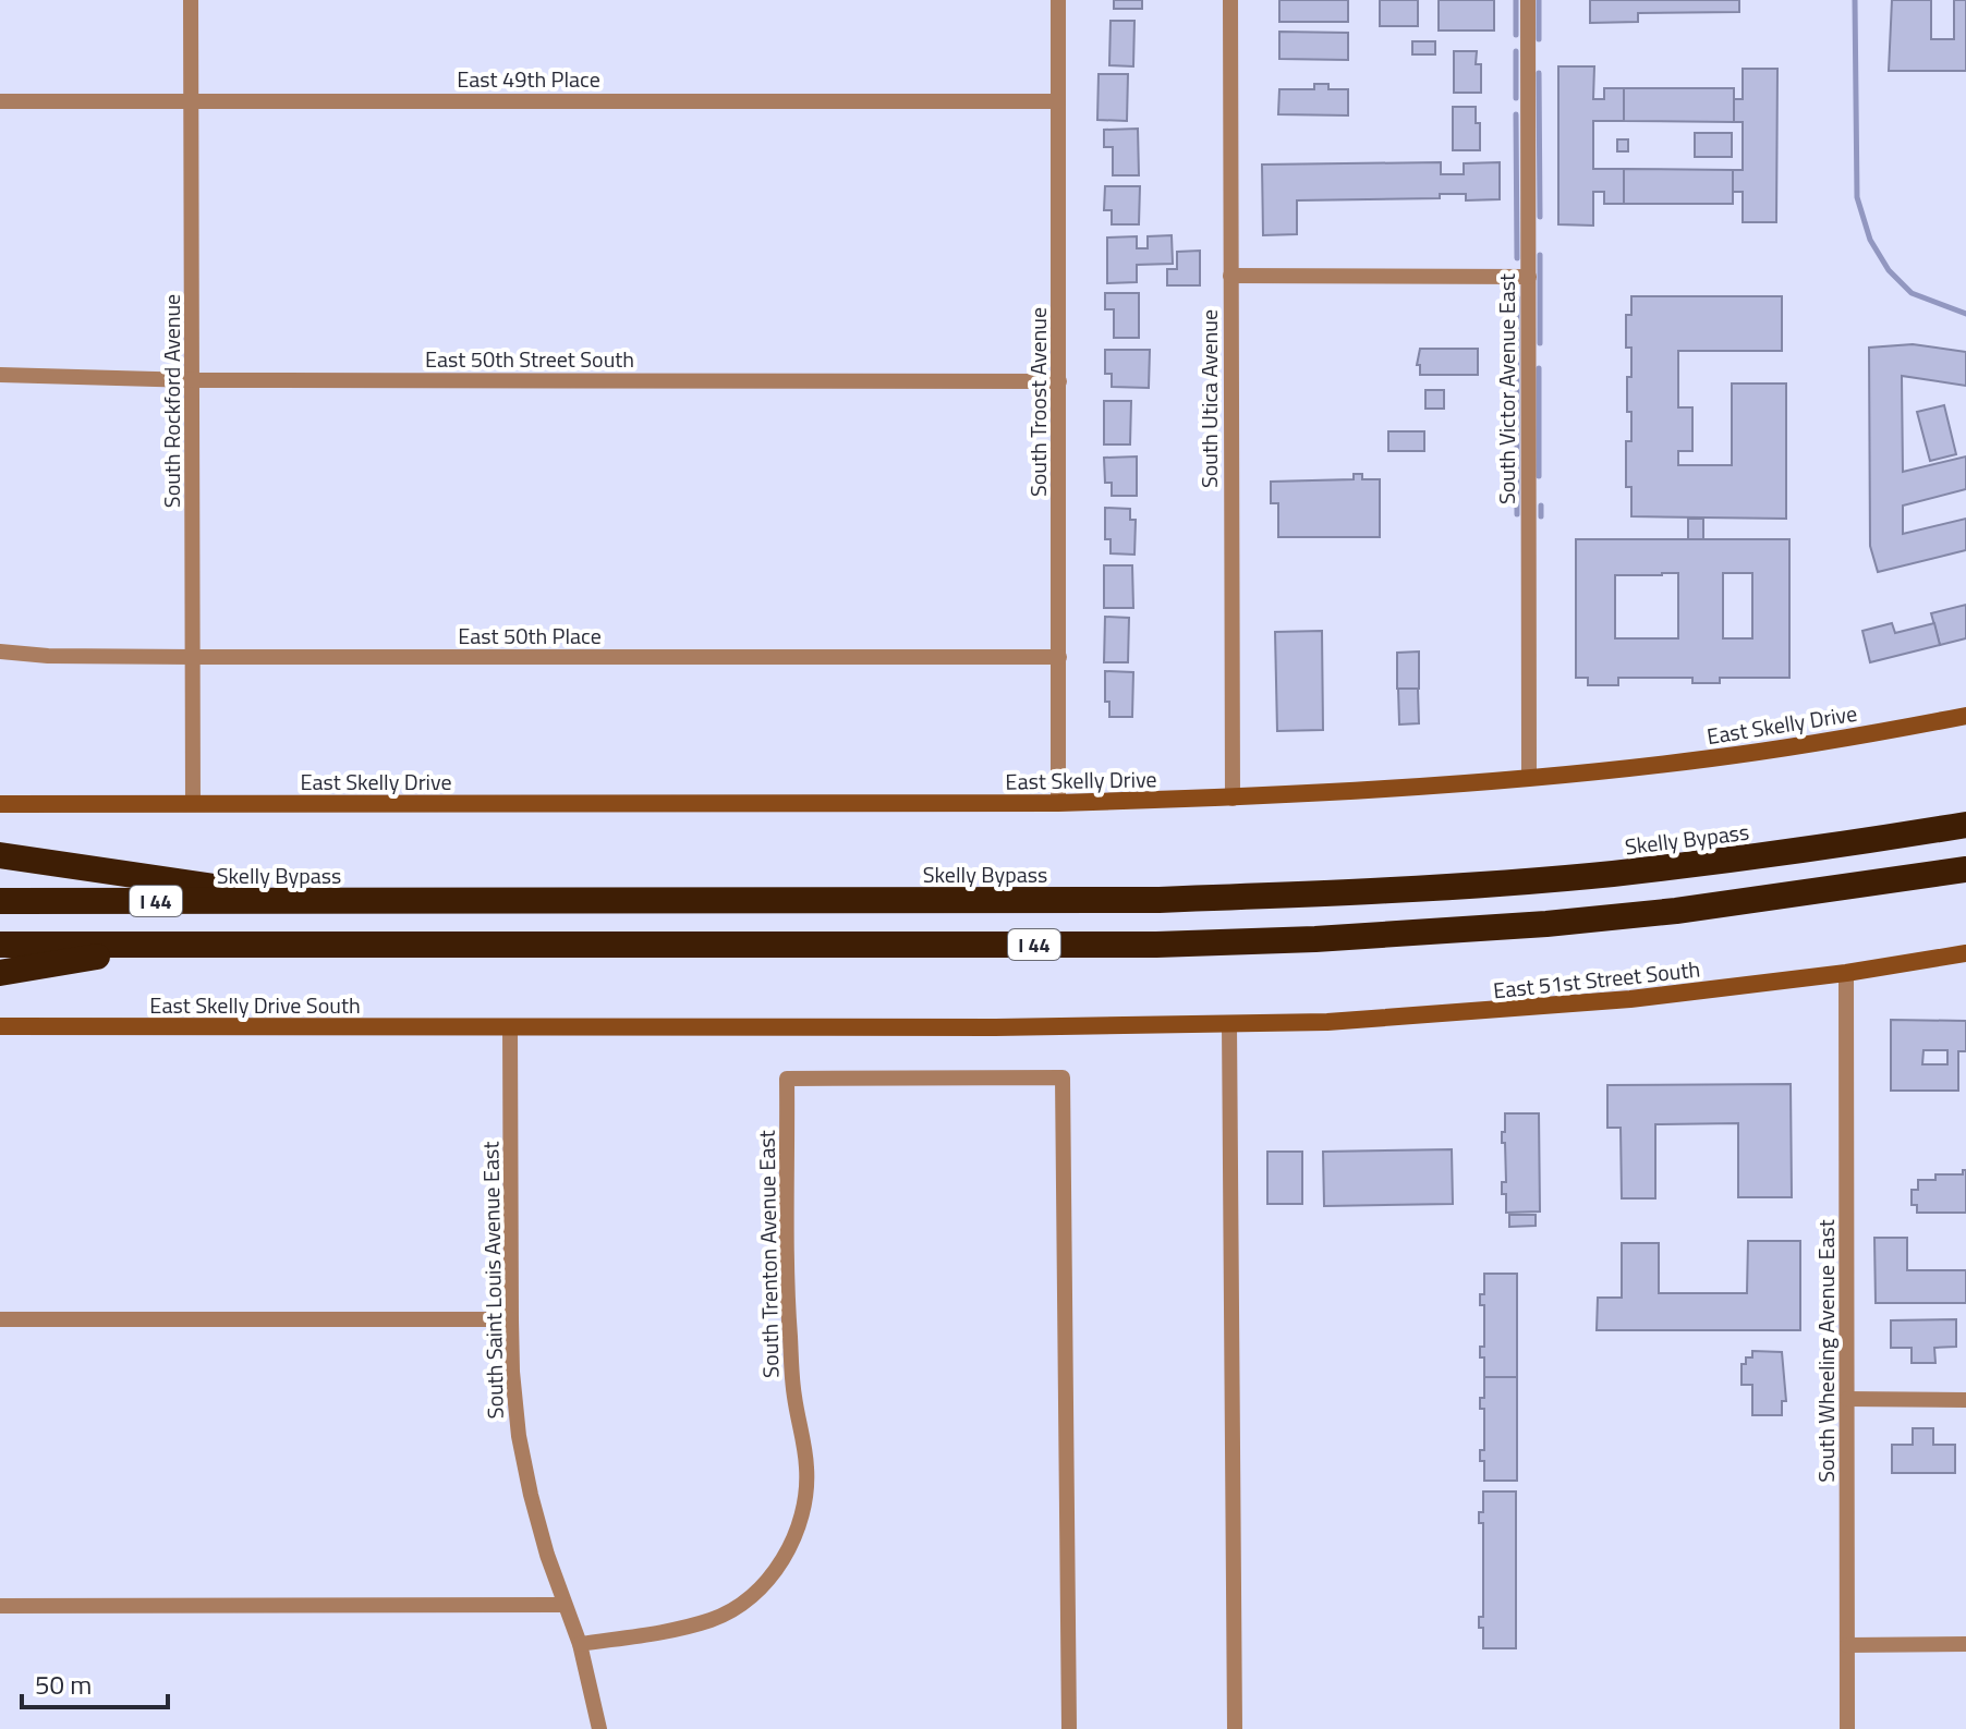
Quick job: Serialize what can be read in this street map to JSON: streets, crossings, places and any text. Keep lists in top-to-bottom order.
{
  "streets": {
    "highway": ["Skelly Bypass", "I 44"],
    "main road": ["East Skelly Drive", "East 51st Street South", "East Skelly Drive South"],
    "street": [
      "East 49th Place",
      "East 50th Street South",
      "South Victor Avenue East",
      "South Utica Avenue",
      "South Rockford Avenue",
      "South Troost Avenue",
      "East 50th Place",
      "South Trenton Avenue East",
      "South Saint Louis Avenue East",
      "South Wheeling Avenue East"
    ]
  },
  "crossings": [
    ["East 49th Place", "South Rockford Avenue"],
    ["East 49th Place", "South Troost Avenue"],
    ["East 50th Street South", "South Rockford Avenue"],
    ["East 50th Street South", "South Troost Avenue"],
    ["South Victor Avenue East", "East Skelly Drive"],
    ["South Utica Avenue", "East Skelly Drive"],
    ["South Rockford Avenue", "East 50th Place"],
    ["South Rockford Avenue", "East Skelly Drive"],
    ["South Troost Avenue", "East 50th Place"],
    ["South Troost Avenue", "East Skelly Drive"],
    ["East 51st Street South", "South Wheeling Avenue East"],
    ["East Skelly Drive South", "South Saint Louis Avenue East"],
    ["South Trenton Avenue East", "South Saint Louis Avenue East"]
  ],
  "scale_bar": "50 m"
}
